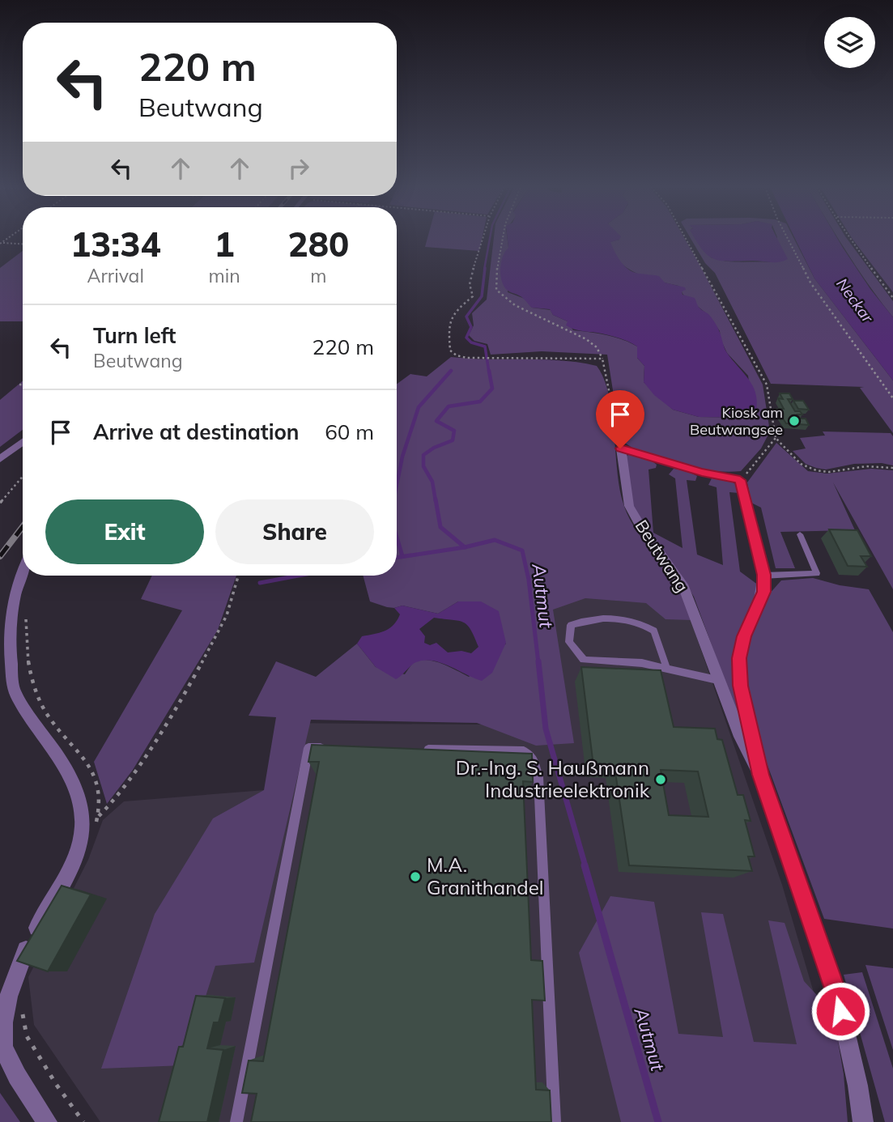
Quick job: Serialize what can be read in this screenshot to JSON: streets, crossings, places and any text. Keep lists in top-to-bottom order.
{
  "streets": {
    "street": ["Beutwang"]
  },
  "water": ["Neckar", "Autmut"],
  "places": ["Kiosk am Beutwangsee", "Dr.-Ing. S. Haußmann Industrieelektronik", "M.A. Granithandel"],
  "page": {
    "turn": ["220 m", "Beutwang"],
    "eta": [
      "13:34",
      "Arrival",
      "1",
      "min",
      "280",
      "m"
    ],
    "list": [
      {
        "name": "Turn left",
        "note": "Beutwang",
        "value": "220 m"
      },
      {
        "name": "Arrive at destination",
        "value": "60 m"
      }
    ],
    "buttons": ["Exit", "Share"]
  }
}
